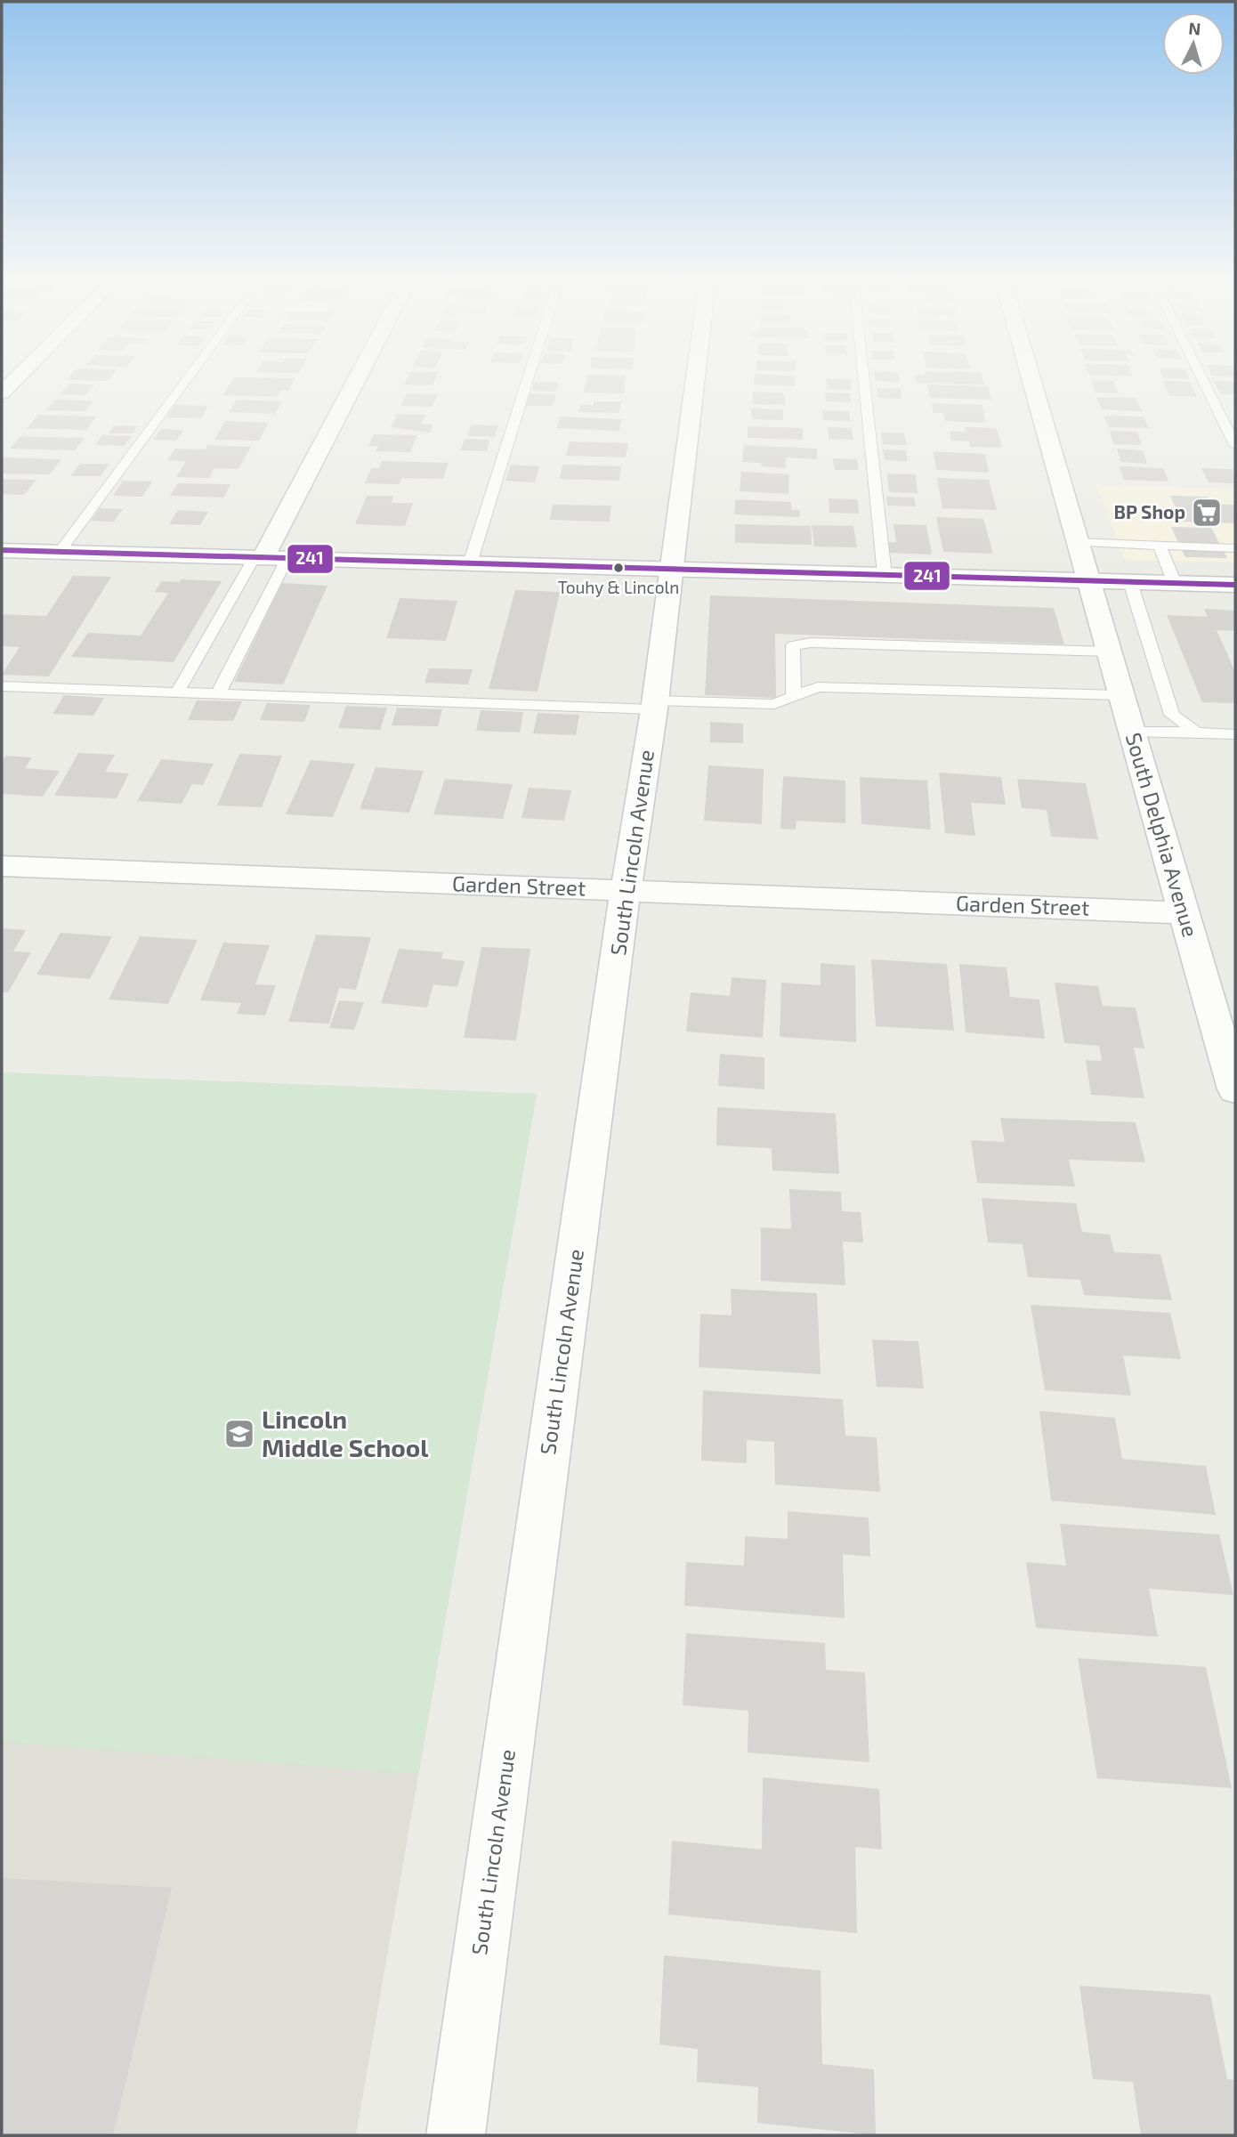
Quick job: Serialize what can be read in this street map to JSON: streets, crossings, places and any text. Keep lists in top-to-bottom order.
{
  "streets": {
    "street": ["South Delphia Avenue", "South Lincoln Avenue", "Garden Street"]
  },
  "crossings": [
    ["South Delphia Avenue", "Garden Street"],
    ["South Lincoln Avenue", "Garden Street"]
  ],
  "places": {
    "supermarket": ["BP Shop"],
    "other": ["Touhy & Lincoln"],
    "school or university": ["Lincoln Middle School"]
  },
  "lines": ["transit line 241"],
  "north": "top"
}
